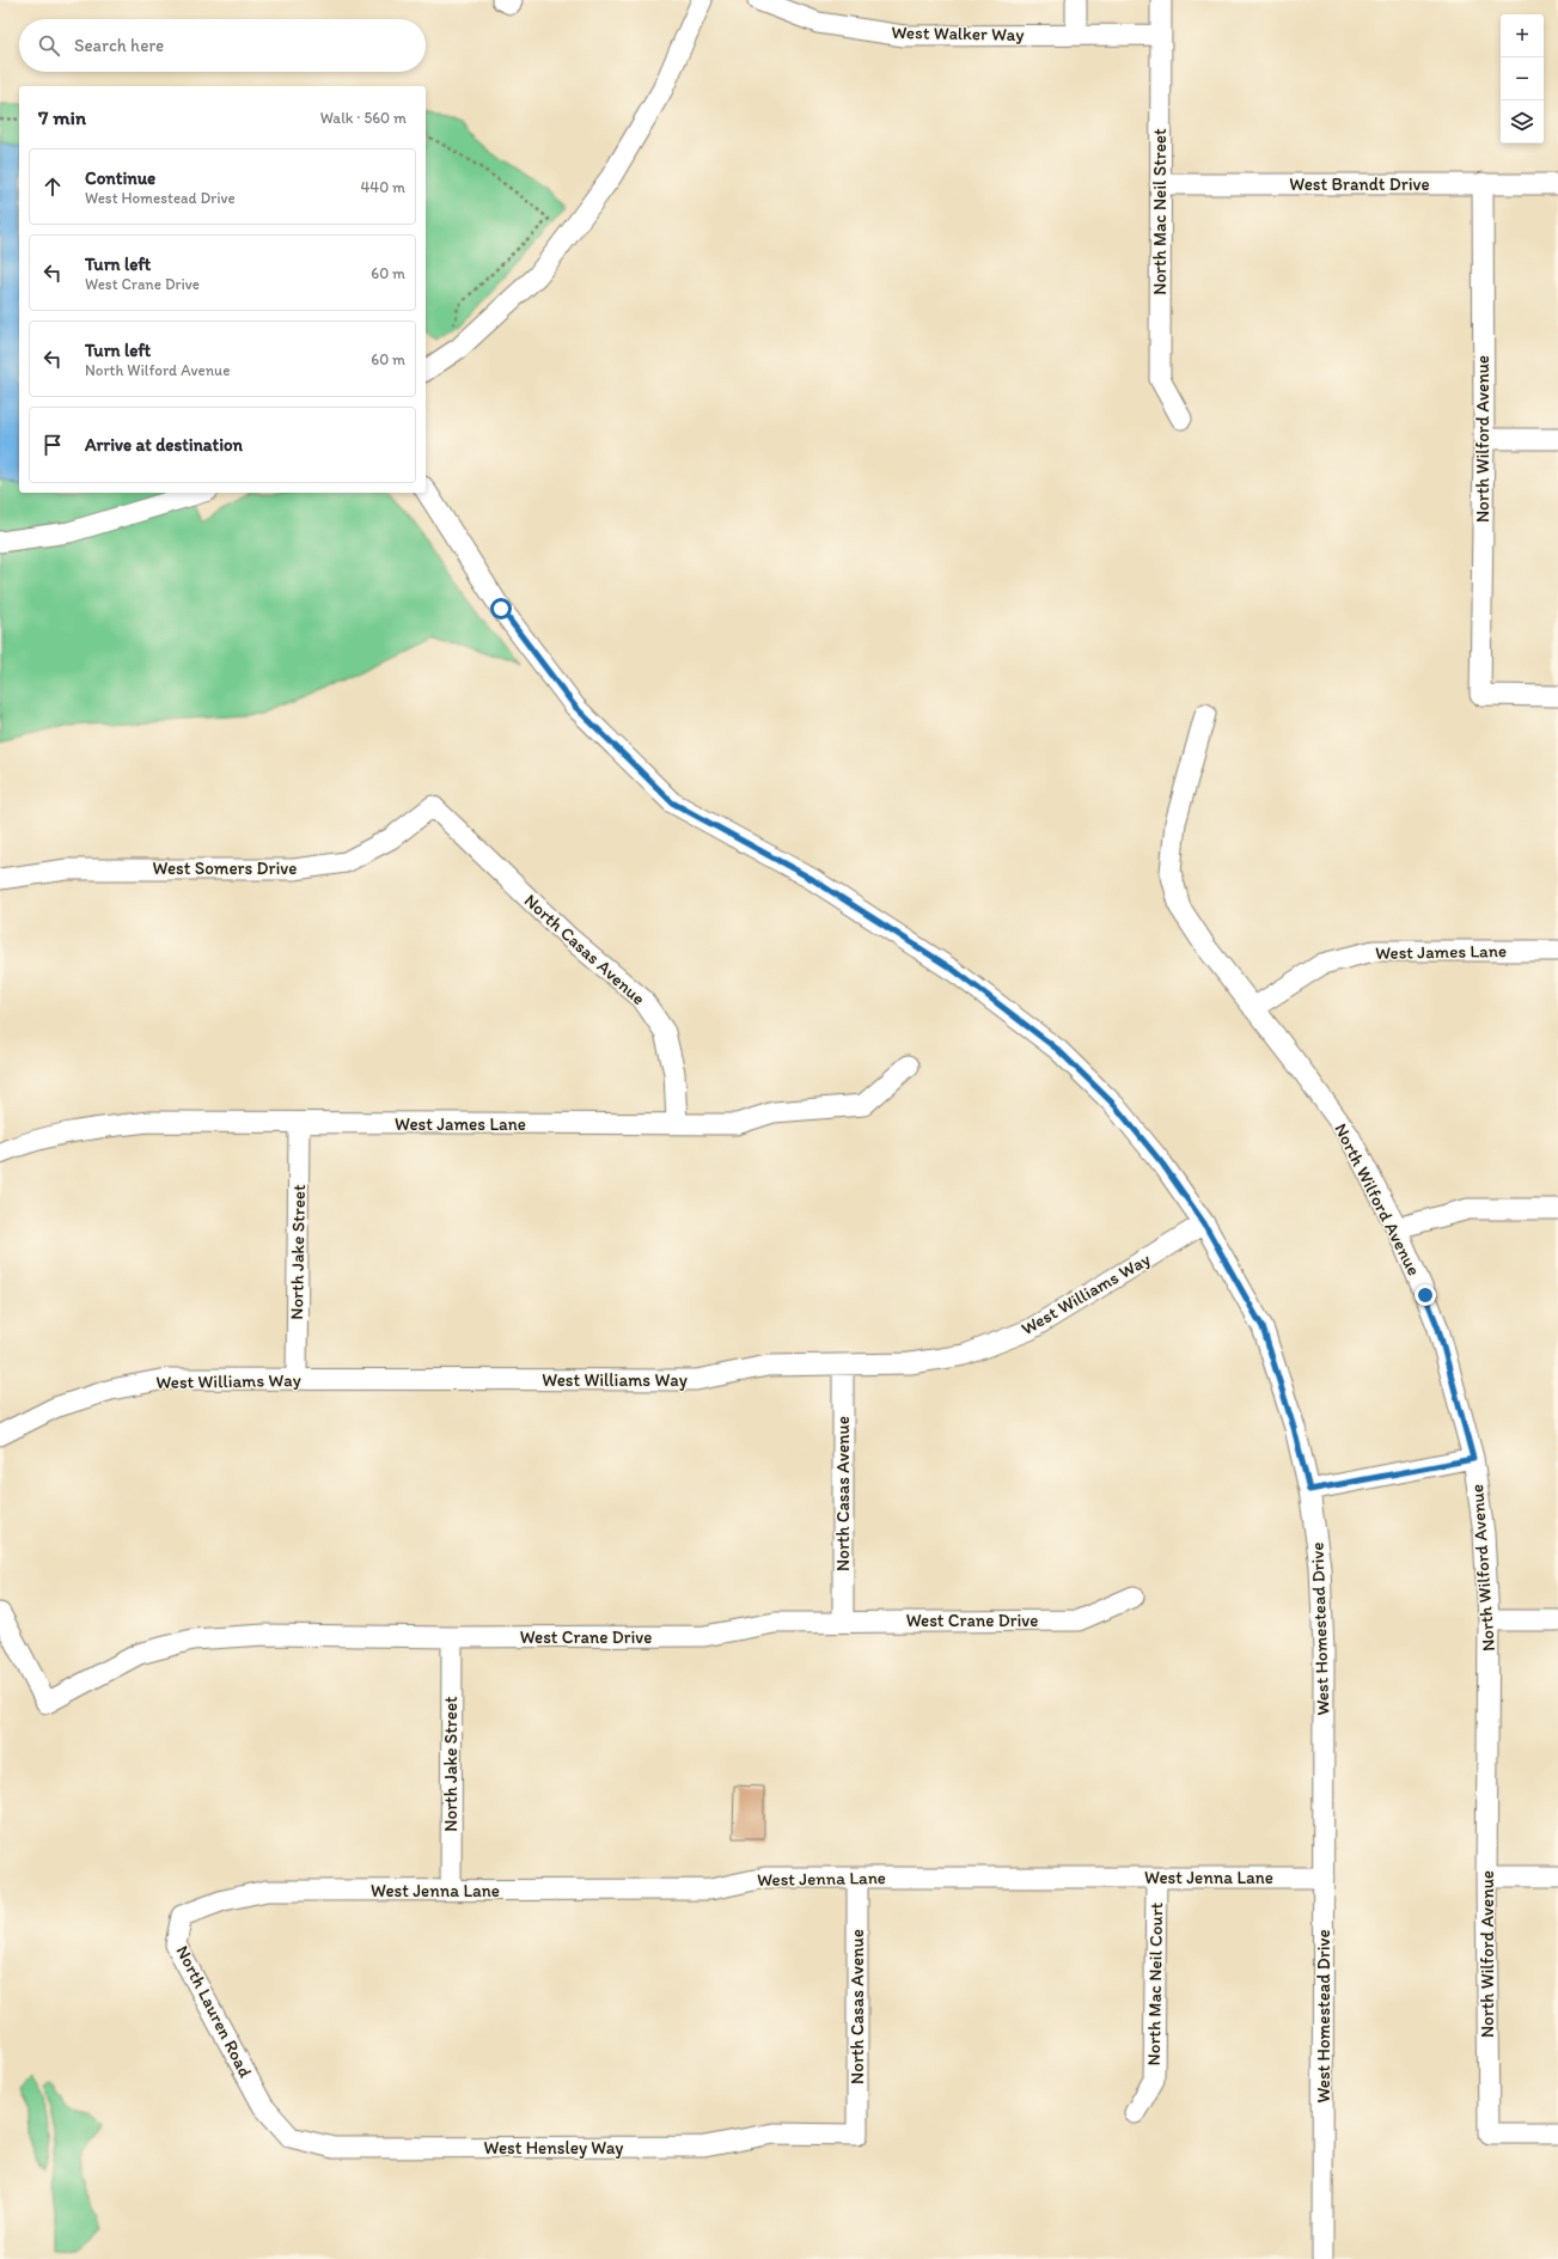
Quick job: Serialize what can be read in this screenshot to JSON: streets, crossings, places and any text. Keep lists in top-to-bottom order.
{
  "streets": {
    "street": [
      "West Walker Way",
      "West Brandt Drive",
      "North Mac Neil Street",
      "North Wilford Avenue",
      "West Somers Drive",
      "North Casas Avenue",
      "West James Lane",
      "North Jake Street",
      "West Williams Way",
      "West Crane Drive",
      "West Homestead Drive",
      "West Jenna Lane",
      "North Mac Neil Court",
      "North Lauren Road",
      "West Hensley Way"
    ]
  },
  "crossings": [
    ["West Walker Way", "North Mac Neil Street"],
    ["West Brandt Drive", "North Mac Neil Street"],
    ["West Brandt Drive", "North Wilford Avenue"],
    ["North Wilford Avenue", "West James Lane"],
    ["West Somers Drive", "North Casas Avenue"],
    ["North Casas Avenue", "West James Lane"],
    ["North Casas Avenue", "West Williams Way"],
    ["North Casas Avenue", "West Crane Drive"],
    ["North Casas Avenue", "West Jenna Lane"],
    ["North Casas Avenue", "West Hensley Way"],
    ["West James Lane", "North Jake Street"],
    ["North Jake Street", "West Williams Way"],
    ["North Jake Street", "West Crane Drive"],
    ["North Jake Street", "West Jenna Lane"],
    ["West Williams Way", "West Homestead Drive"],
    ["West Homestead Drive", "West Jenna Lane"],
    ["West Jenna Lane", "North Mac Neil Court"],
    ["West Jenna Lane", "North Lauren Road"],
    ["North Lauren Road", "West Hensley Way"]
  ],
  "page": {
    "map_buttons": ["+", "−"],
    "search": "Search here",
    "heading": ["7 min", "Walk · 560 m"],
    "list": [
      ["Continue", "West Homestead Drive", "440 m"],
      ["Turn left", "West Crane Drive", "60 m"],
      ["Turn left", "North Wilford Avenue", "60 m"],
      "Arrive at destination"
    ]
  }
}
